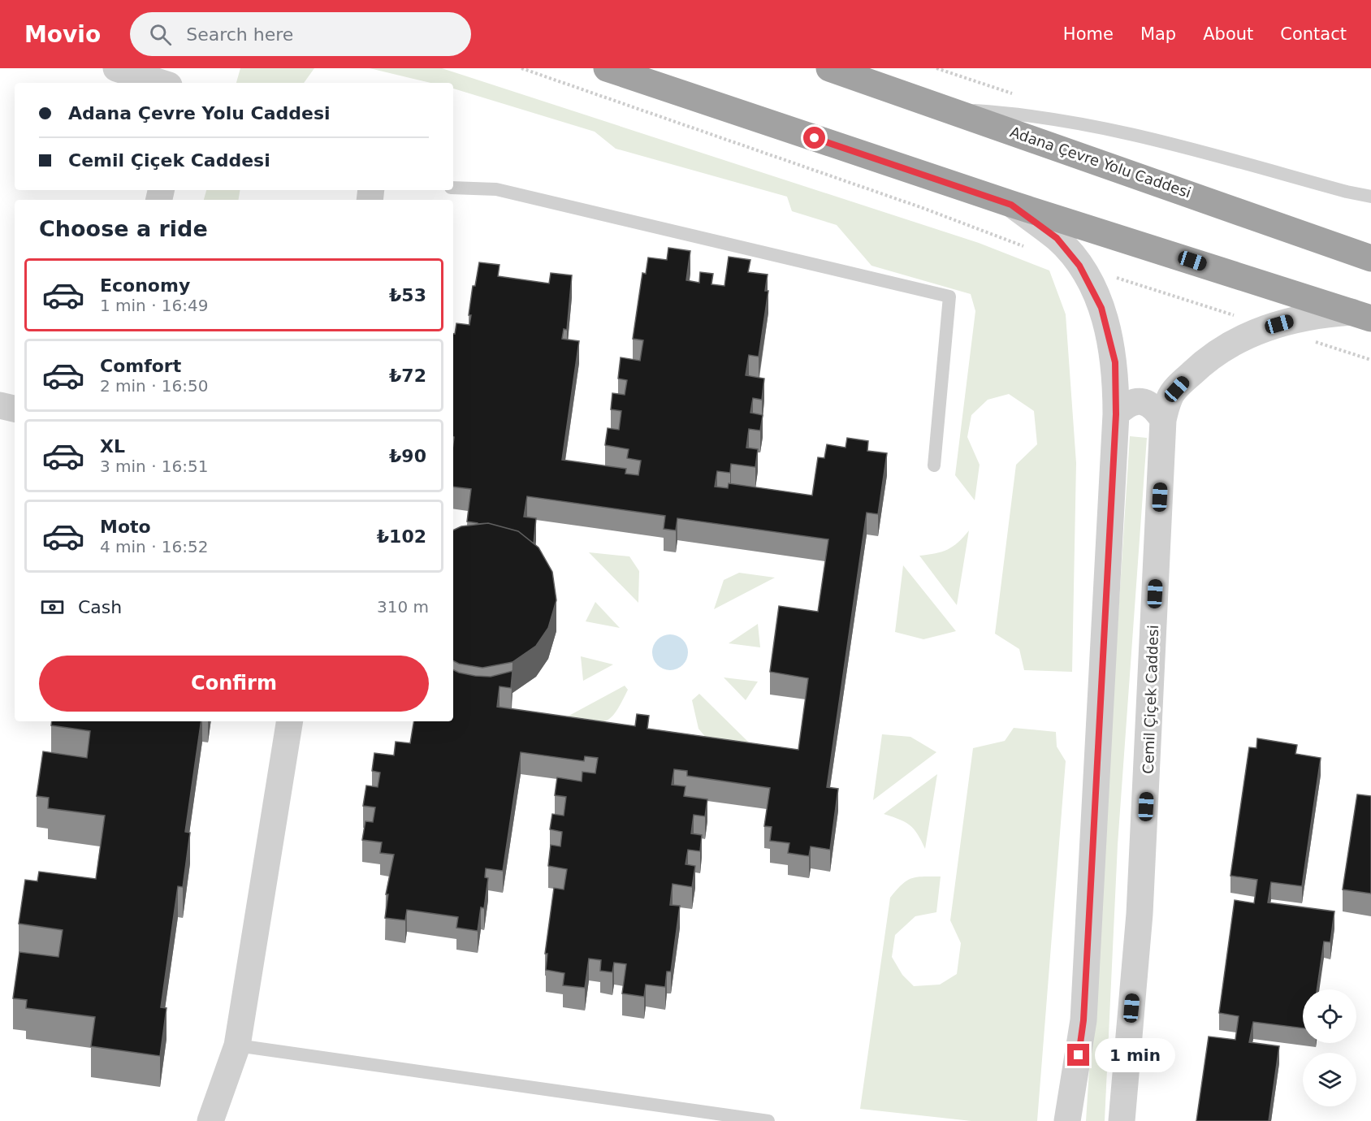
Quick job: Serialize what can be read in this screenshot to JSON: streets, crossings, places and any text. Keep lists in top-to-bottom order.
{
  "streets": {
    "highway": ["Adana Çevre Yolu Caddesi"],
    "street": ["Cemil Çiçek Caddesi"]
  },
  "page": {
    "header": "Movio",
    "search": "Search here",
    "nav": [
      "Home",
      "Map",
      "About",
      "Contact"
    ],
    "banner": ["Adana Çevre Yolu Caddesi", "Cemil Çiçek Caddesi"],
    "heading": "Choose a ride",
    "list": [
      {
        "name": "Economy",
        "note": "1 min · 16:49",
        "value": "₺53"
      },
      {
        "name": "Comfort",
        "note": "2 min · 16:50",
        "value": "₺72"
      },
      {
        "name": "XL",
        "note": "3 min · 16:51",
        "value": "₺90"
      },
      {
        "name": "Moto",
        "note": "4 min · 16:52",
        "value": "₺102"
      }
    ],
    "pay": ["Cash", "310 m"],
    "buttons": "Confirm",
    "bubble": "1 min"
  }
}
